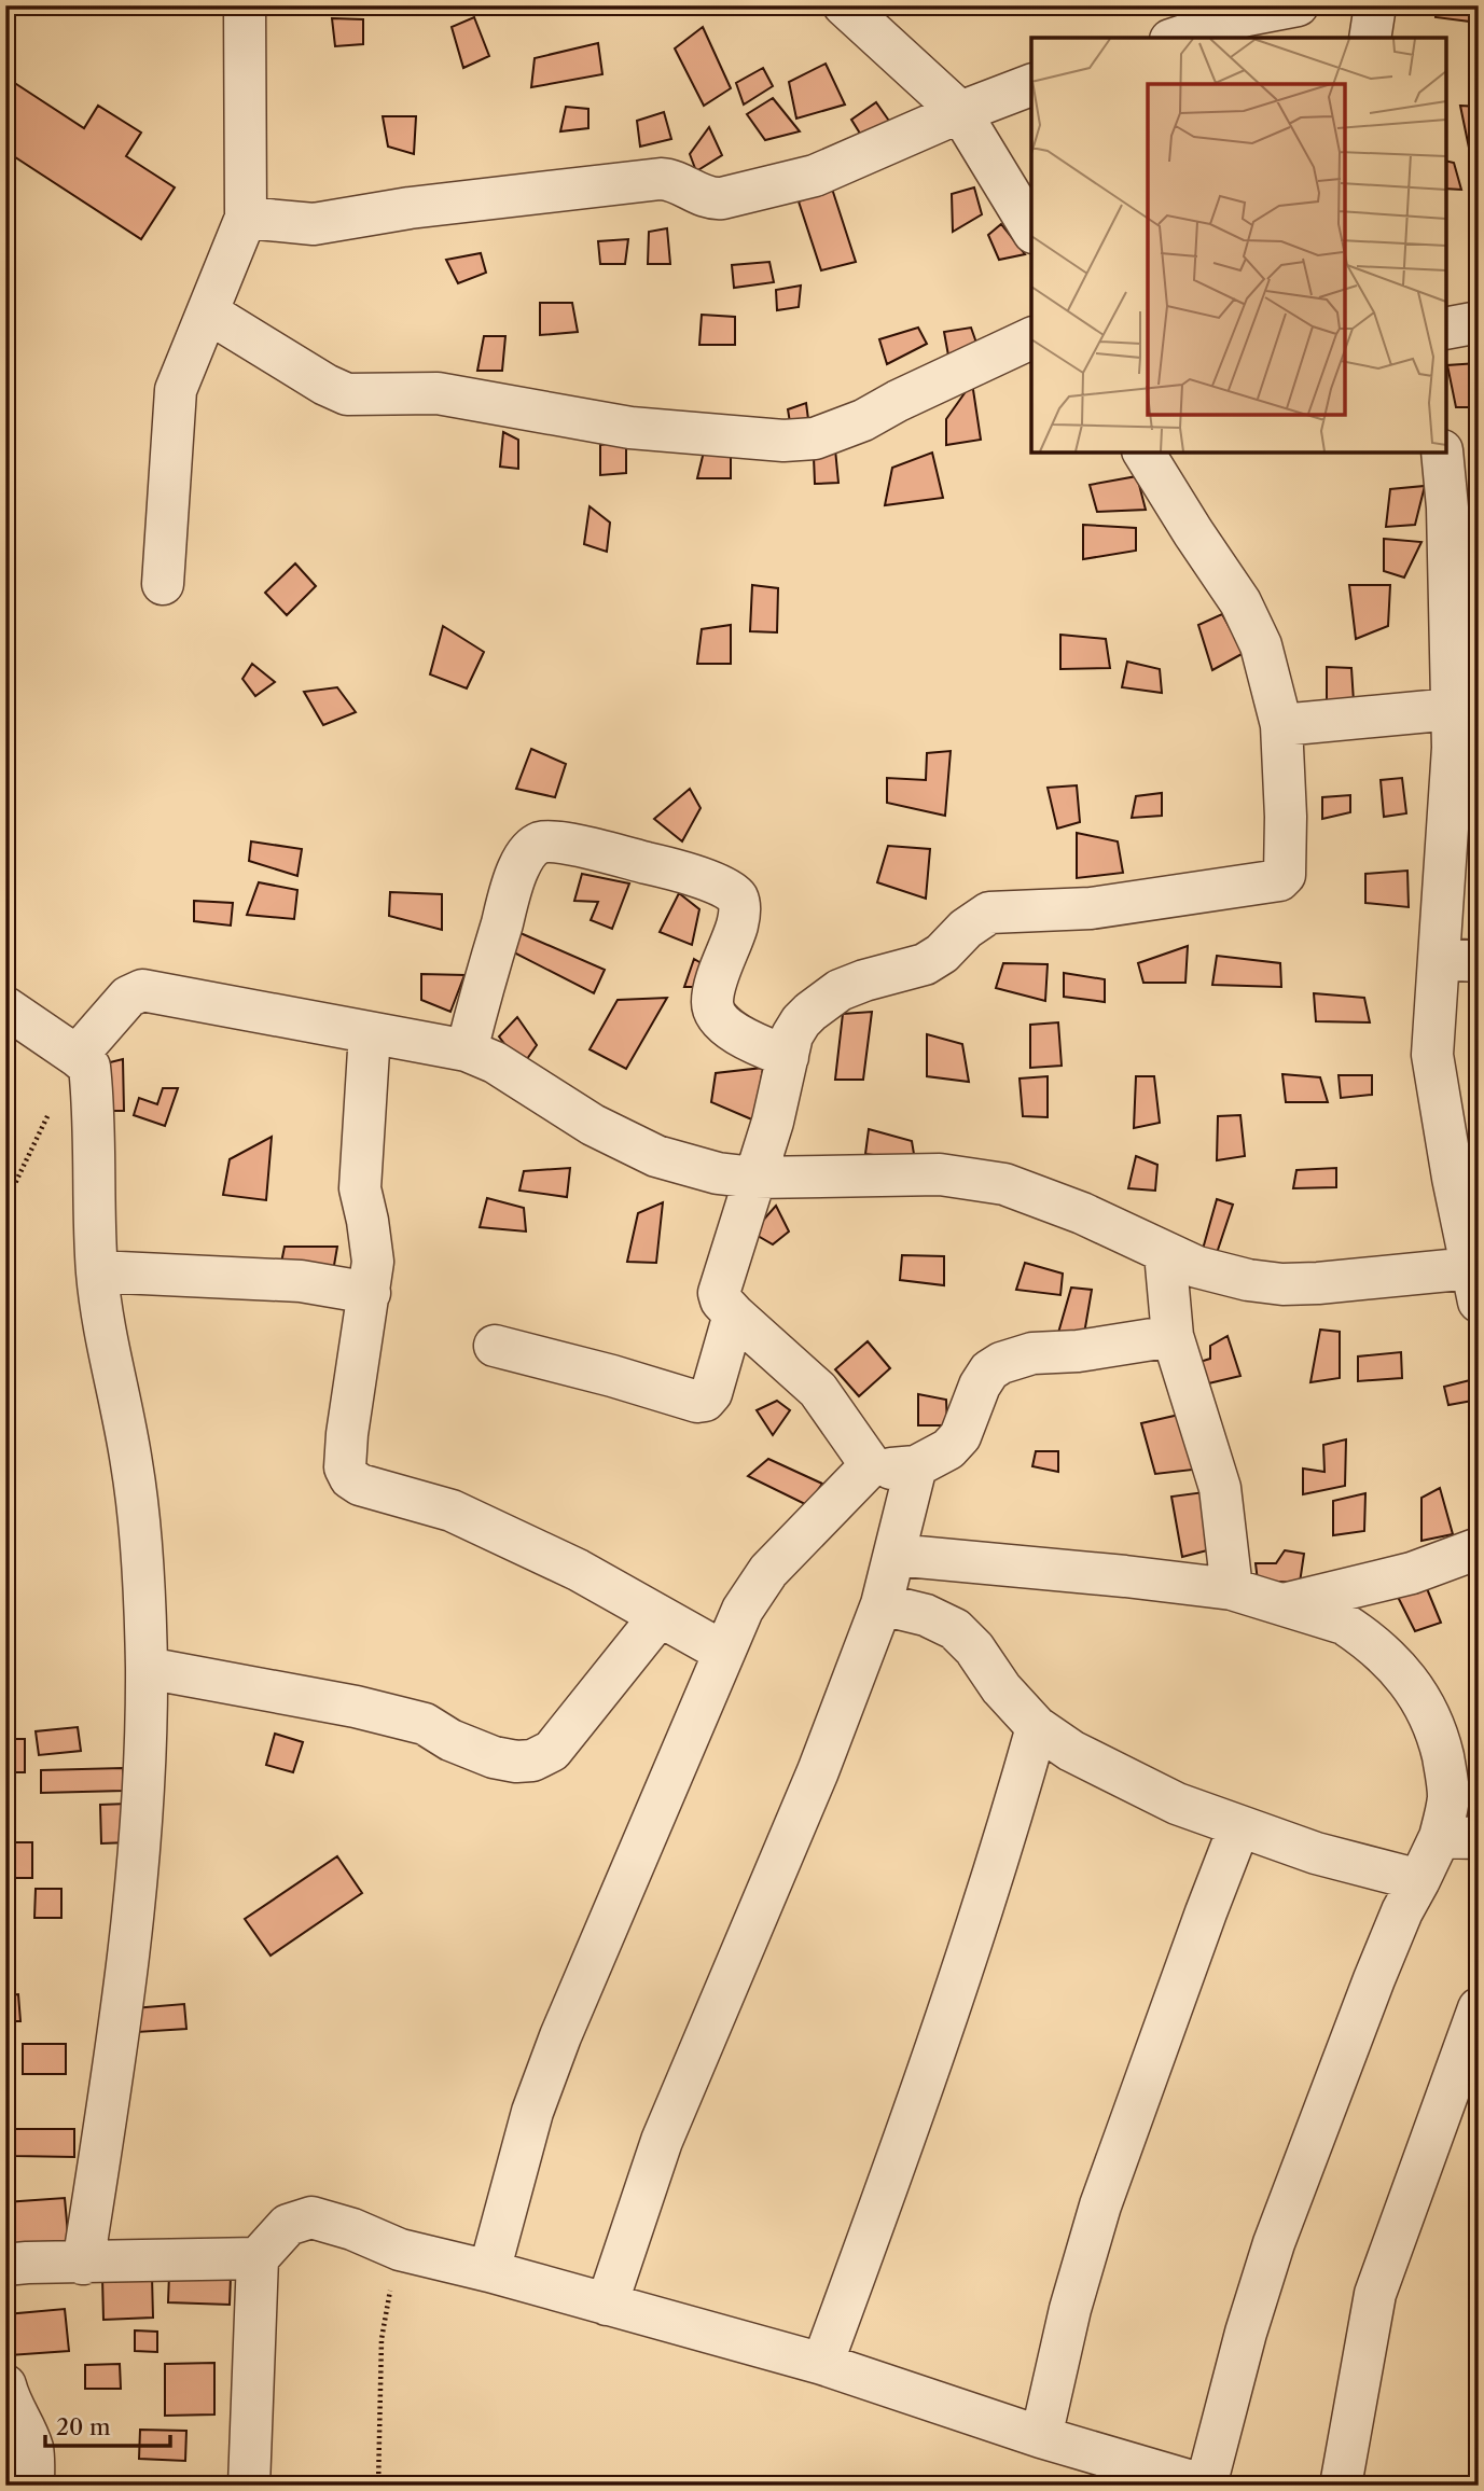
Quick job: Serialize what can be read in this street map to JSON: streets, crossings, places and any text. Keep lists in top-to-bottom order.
{
  "scale_bar": "20 m"
}
